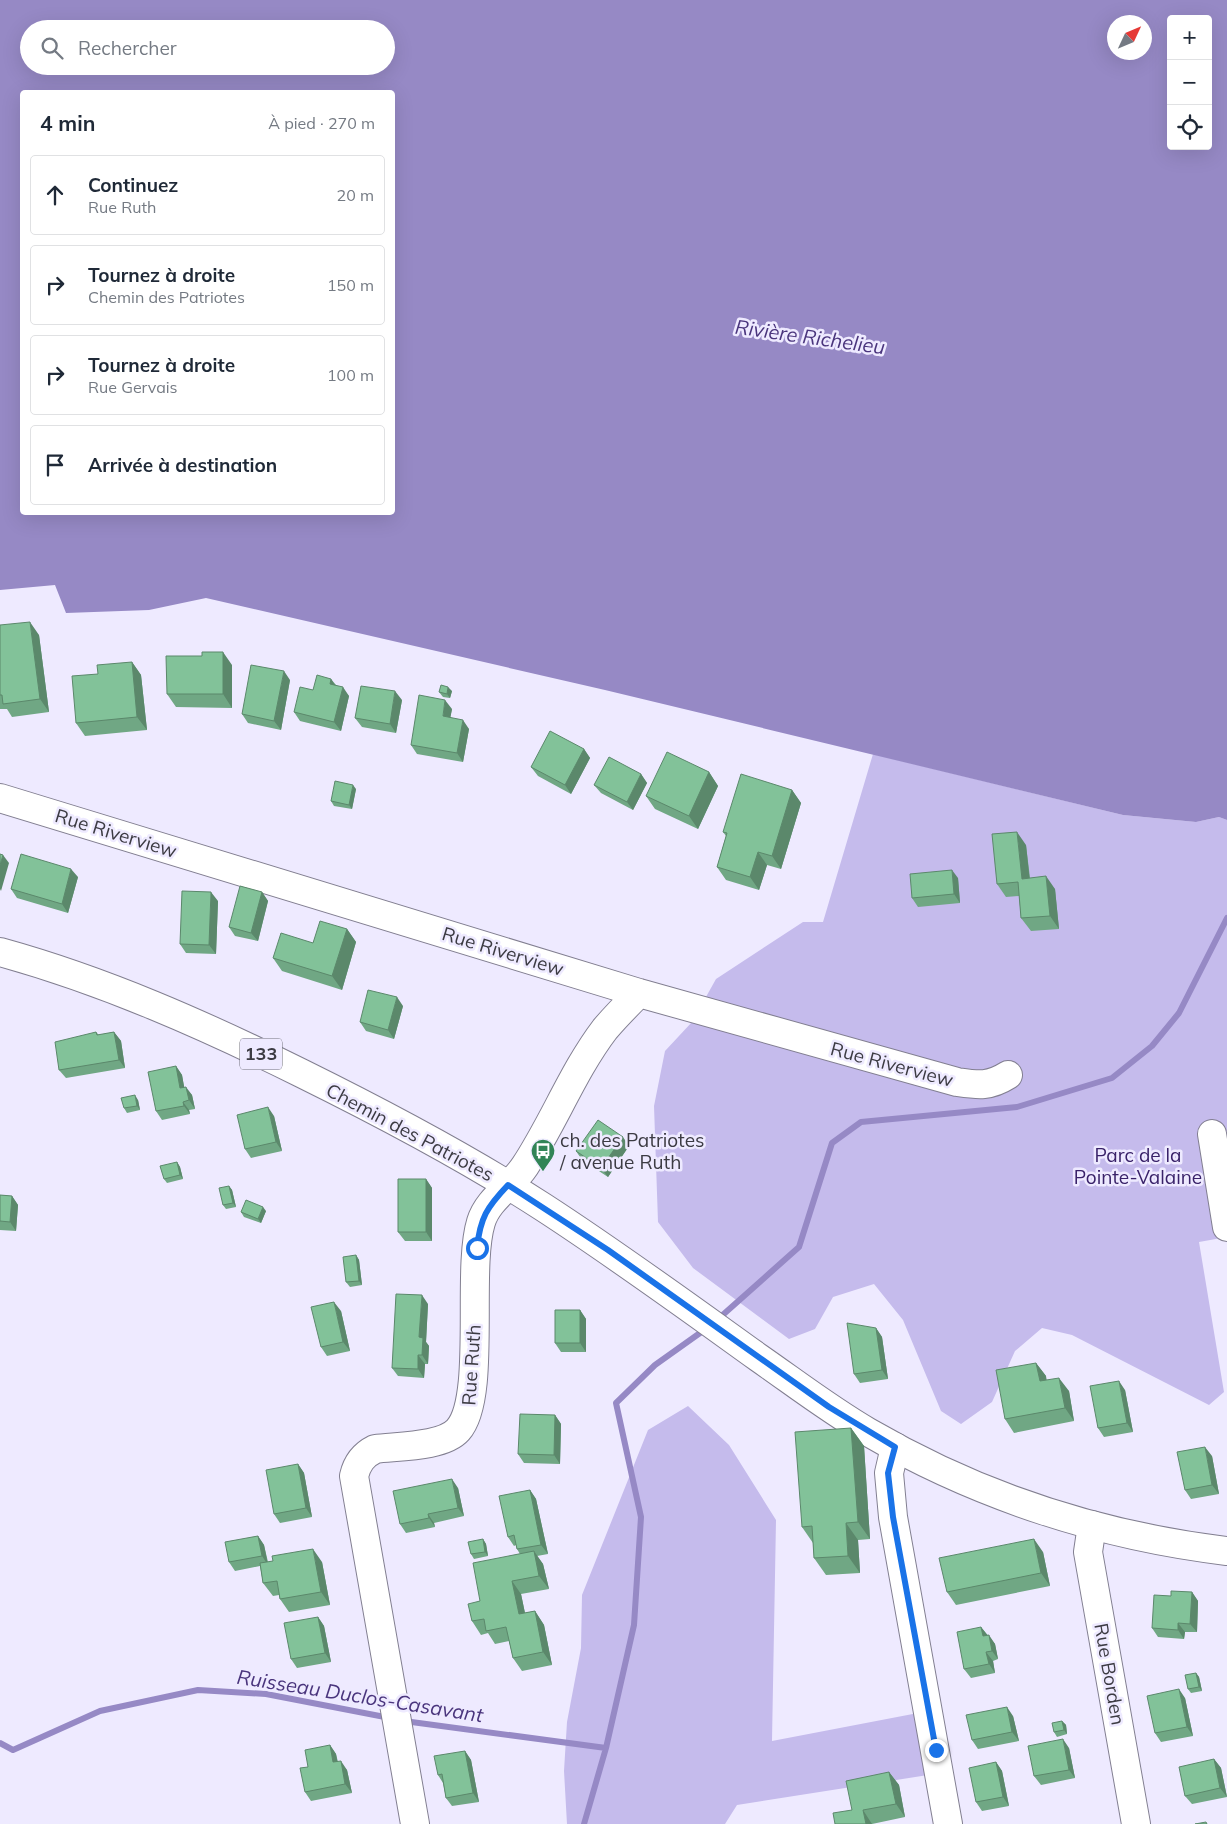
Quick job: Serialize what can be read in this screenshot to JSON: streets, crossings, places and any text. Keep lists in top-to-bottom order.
{
  "streets": {
    "street": [
      "Rue Riverview",
      "133",
      "Chemin des Patriotes",
      "Rue Ruth",
      "Rue Borden"
    ]
  },
  "crossings": [
    ["Rue Riverview", "Rue Ruth"],
    ["Chemin des Patriotes", "Rue Ruth"],
    ["Chemin des Patriotes", "Rue Borden"]
  ],
  "water": ["Rivière Richelieu", "Ruisseau Duclos-Casavant"],
  "parks": ["Parc de la Pointe-Valaine"],
  "places": {
    "bus stop": ["ch. des Patriotes / avenue Ruth"]
  },
  "north": "top right",
  "page": {
    "map_buttons": ["+", "−"],
    "search": "Rechercher",
    "heading": ["4 min", "À pied · 270 m"],
    "list": [
      ["Continuez", "Rue Ruth", "20 m"],
      ["Tournez à droite", "Chemin des Patriotes", "150 m"],
      ["Tournez à droite", "Rue Gervais", "100 m"],
      "Arrivée à destination"
    ]
  }
}
